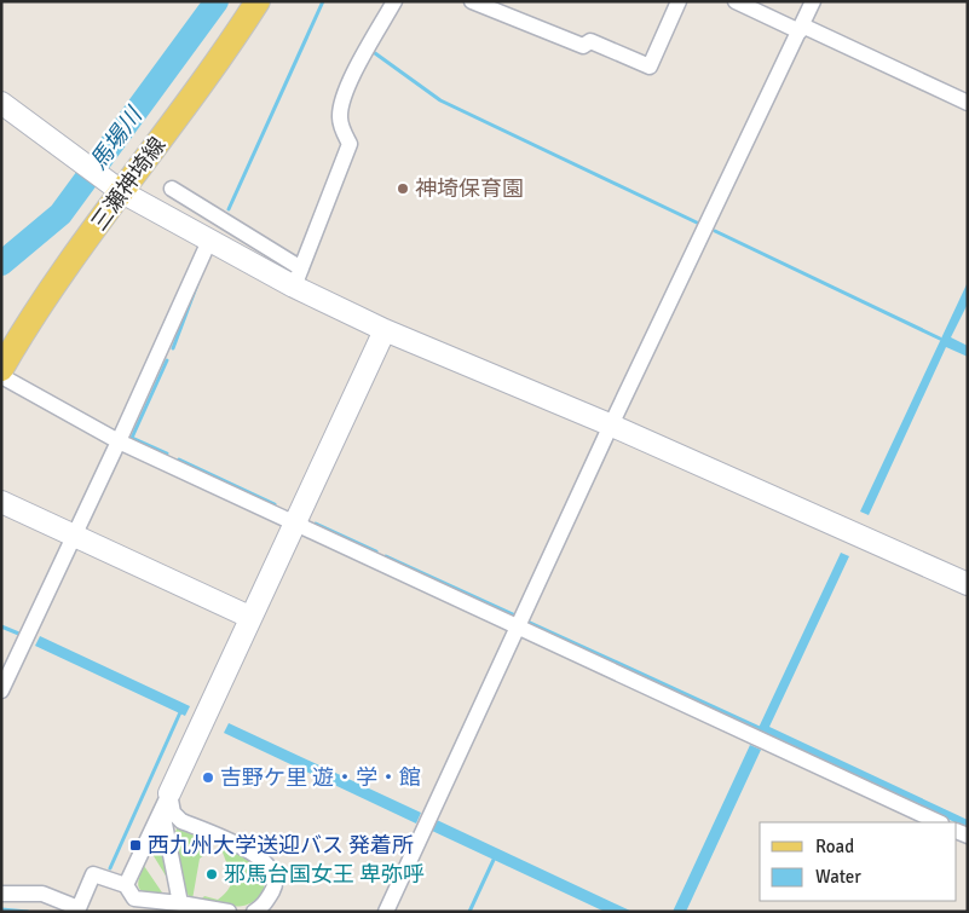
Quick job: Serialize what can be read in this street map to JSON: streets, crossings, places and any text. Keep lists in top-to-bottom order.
{
  "streets": {
    "main road": ["三瀬神埼線"]
  },
  "water": ["馬場川"],
  "places": {
    "other": ["神埼保育園", "吉野ケ里 遊・学・館", "邪馬台国女王 卑弥呼"],
    "transit": ["西九州大学送迎バス 発着所"]
  },
  "legend": ["Road", "Water"]
}
